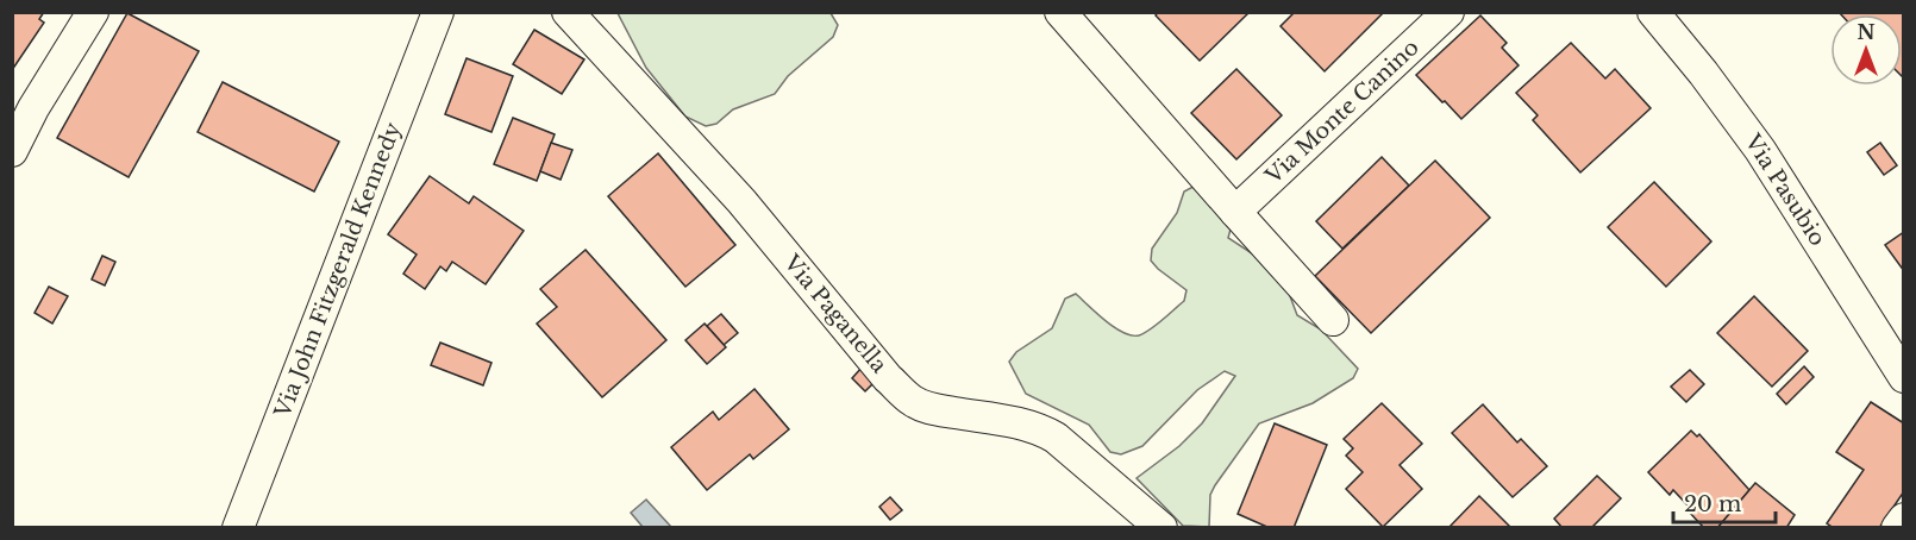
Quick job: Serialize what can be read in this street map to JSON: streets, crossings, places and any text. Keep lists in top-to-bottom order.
{
  "streets": {
    "street": [
      "Via Monte Canino",
      "Via Pasubio",
      "Via John Fitzgerald Kennedy",
      "Via Paganella"
    ]
  },
  "scale_bar": "20 m",
  "north": "top"
}
